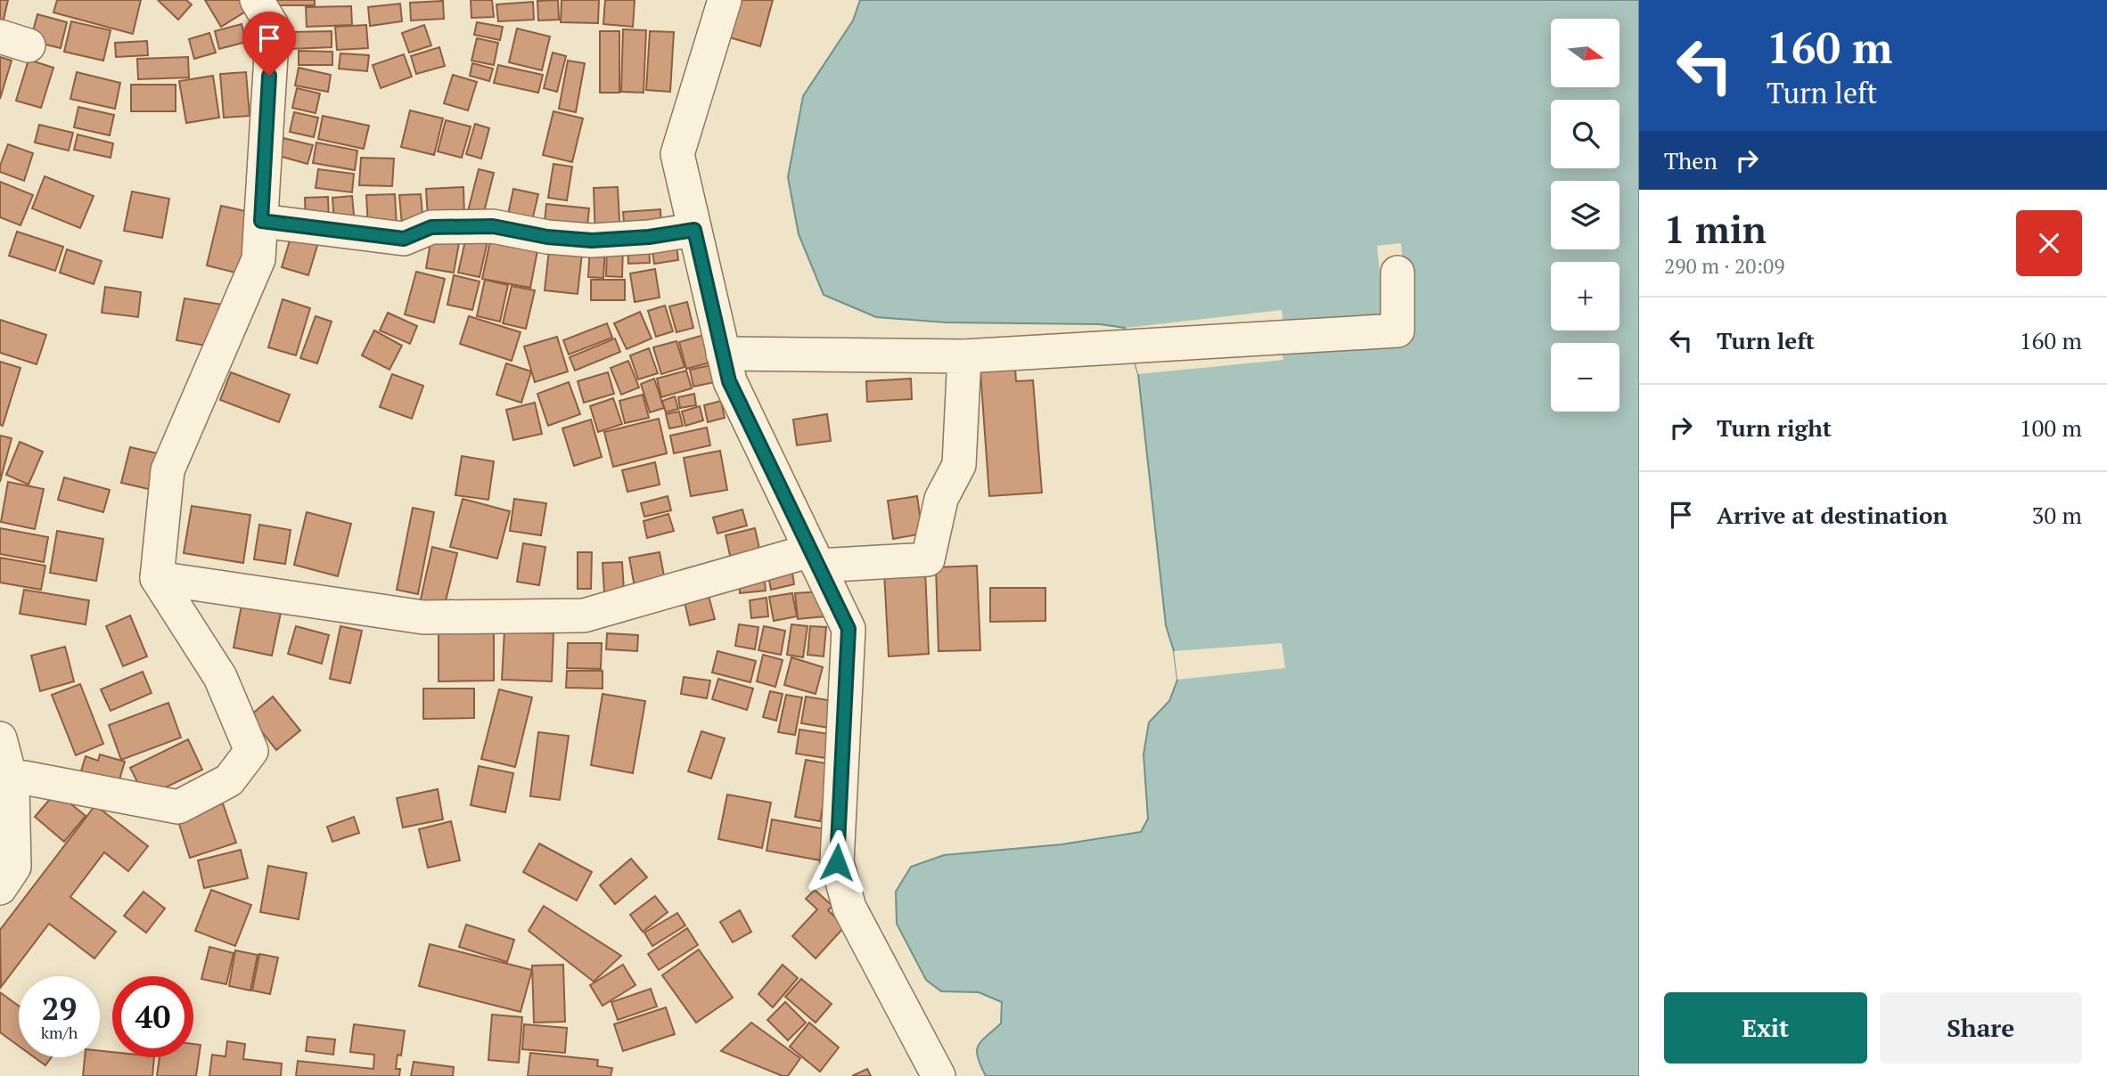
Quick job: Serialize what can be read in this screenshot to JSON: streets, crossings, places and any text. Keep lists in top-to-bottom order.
{
  "north": "right",
  "page": {
    "turn": ["160 m", "Turn left"],
    "map_buttons": ["+", "−"],
    "then": "Then",
    "heading": ["1 min", "290 m · 20:09"],
    "list": [
      {
        "name": "Turn left",
        "value": "160 m"
      },
      {
        "name": "Turn right",
        "value": "100 m"
      },
      {
        "name": "Arrive at destination",
        "value": "30 m"
      }
    ],
    "speed": "29 km/h",
    "limit": "40",
    "buttons": ["Exit", "Share"]
  }
}
